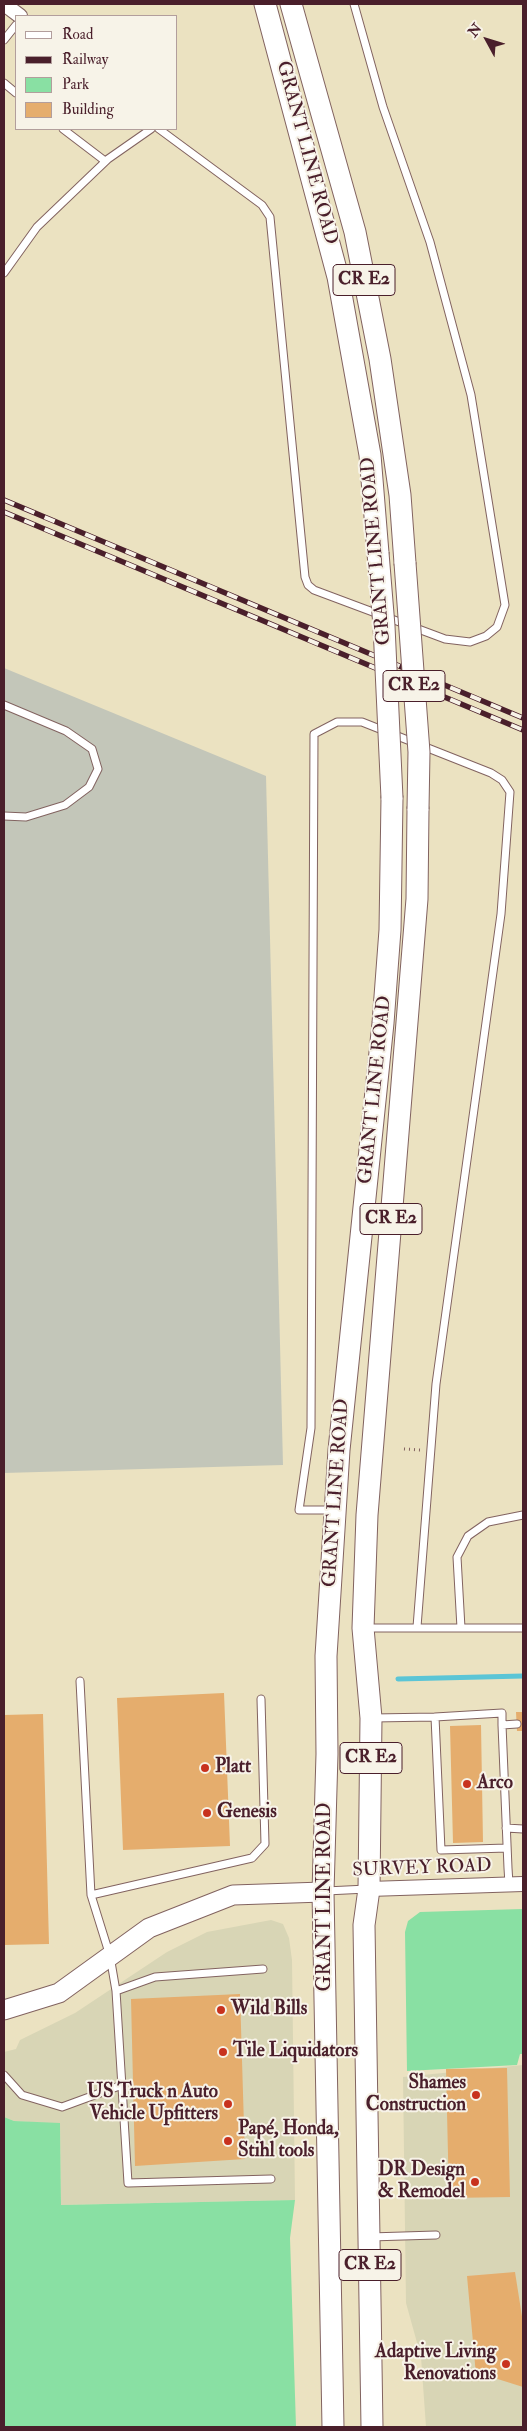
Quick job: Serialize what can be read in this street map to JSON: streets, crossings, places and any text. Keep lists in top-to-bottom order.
{
  "streets": {
    "main road": ["GRANT LINE ROAD", "CR E2"],
    "street": ["SURVEY ROAD"]
  },
  "crossings": [
    ["GRANT LINE ROAD", "SURVEY ROAD"]
  ],
  "places": [
    "Platt",
    "Arco",
    "Genesis",
    "Wild Bills",
    "Tile Liquidators",
    "Shames Construction",
    "US Truck n Auto Vehicle Upfitters",
    "Papé, Honda, Stihl tools",
    "DR Design & Remodel",
    "Adaptive Living Renovations"
  ],
  "legend": [
    "Road",
    "Railway",
    "Park",
    "Building"
  ],
  "north": "top left"
}
